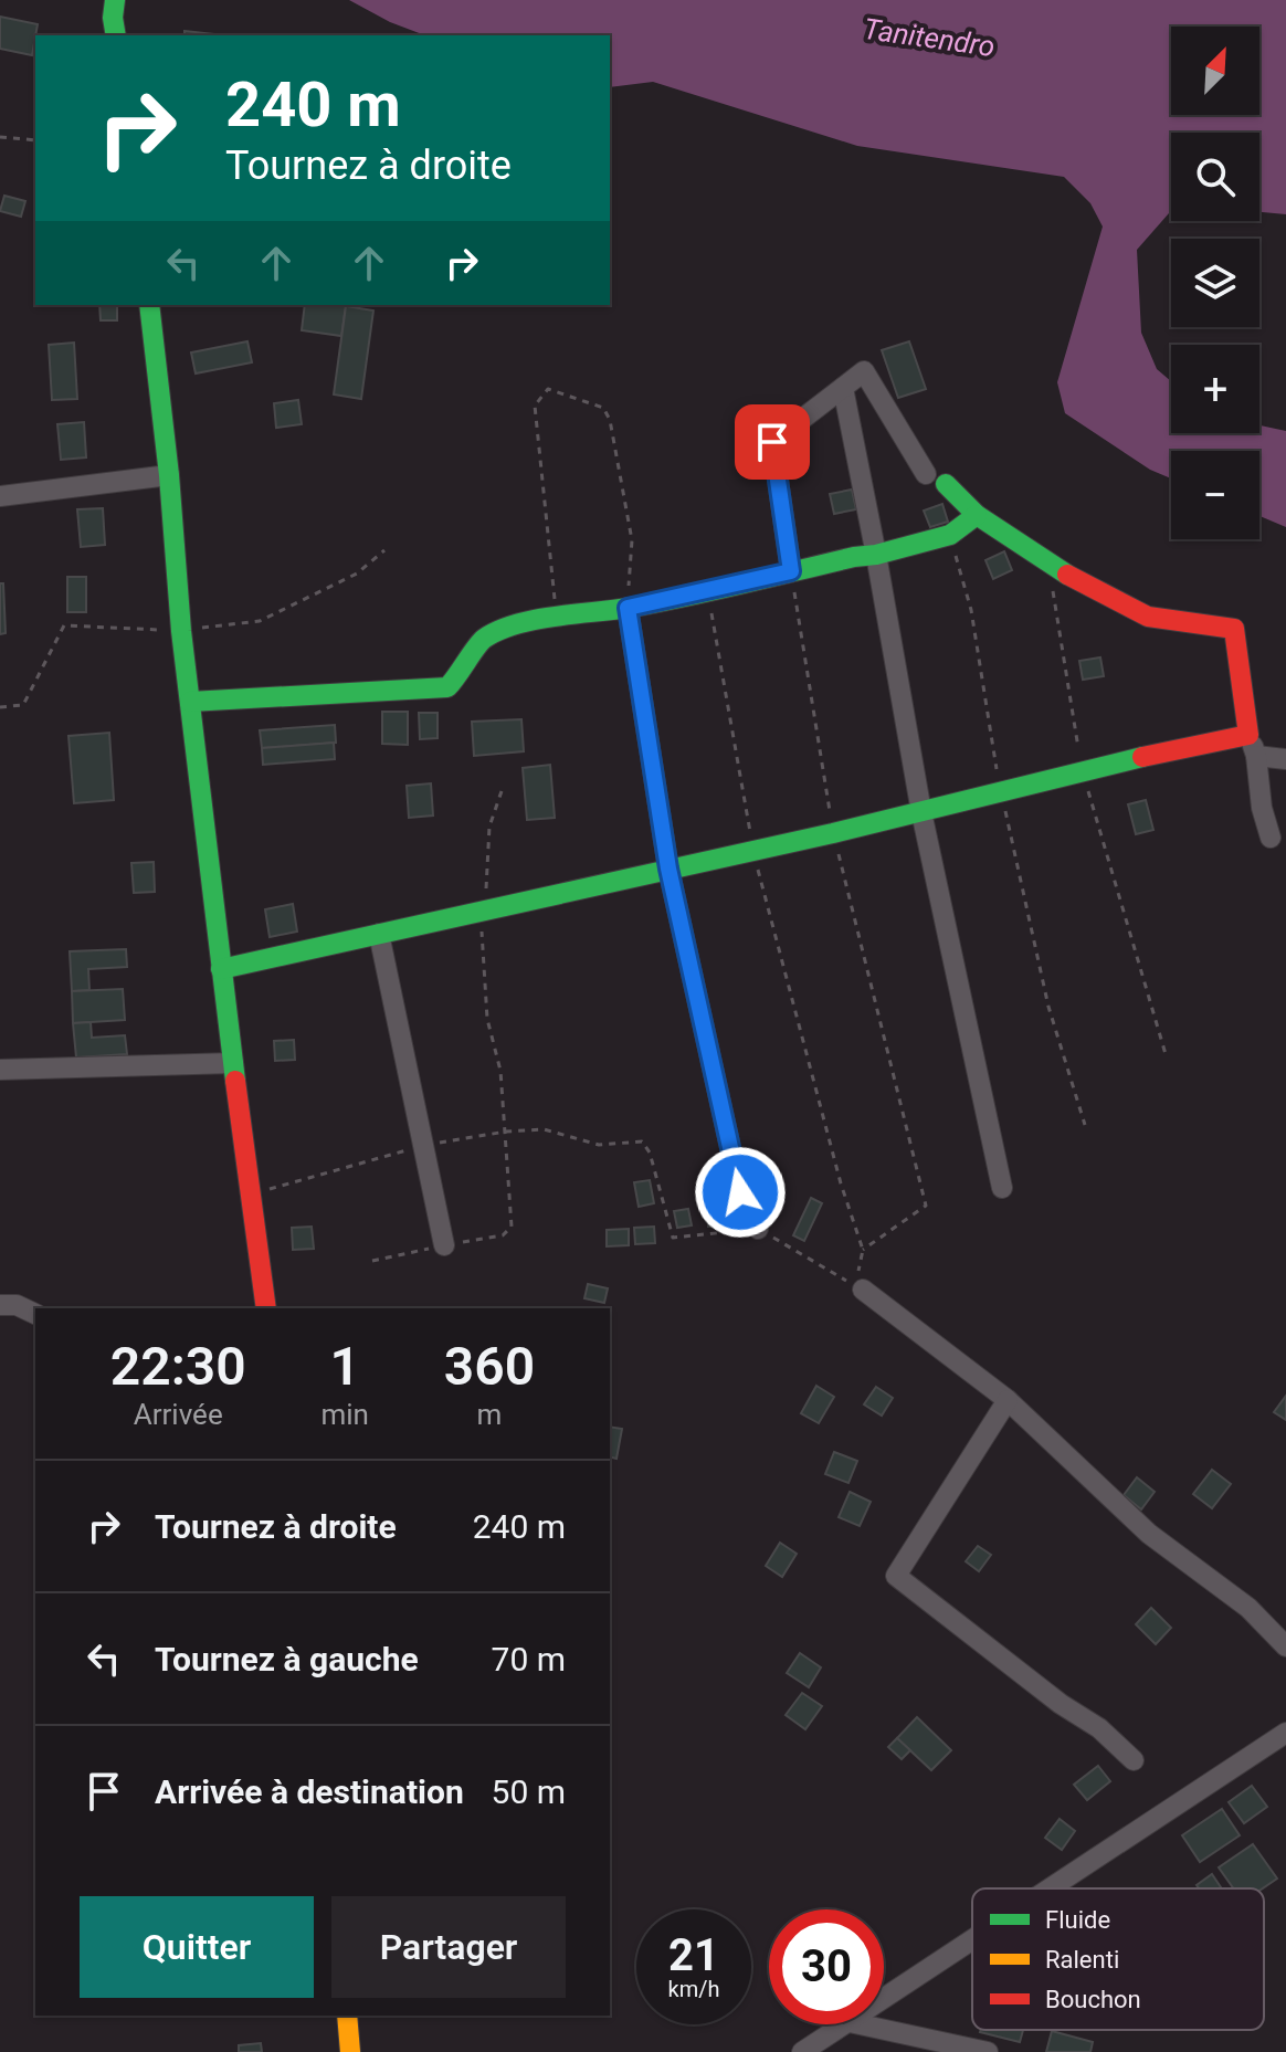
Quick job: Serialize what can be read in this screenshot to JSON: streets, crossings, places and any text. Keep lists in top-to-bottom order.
{
  "water": ["Tanitendro"],
  "legend": ["Fluide", "Ralenti", "Bouchon"],
  "north": "top right",
  "page": {
    "map_buttons": ["+", "−"],
    "turn": ["240 m", "Tournez à droite"],
    "eta": [
      "22:30",
      "Arrivée",
      "1",
      "min",
      "360",
      "m"
    ],
    "list": [
      {
        "name": "Tournez à droite",
        "value": "240 m"
      },
      {
        "name": "Tournez à gauche",
        "value": "70 m"
      },
      {
        "name": "Arrivée à destination",
        "value": "50 m"
      }
    ],
    "buttons": ["Quitter", "Partager"],
    "speed": "21 km/h",
    "limit": "30"
  }
}
